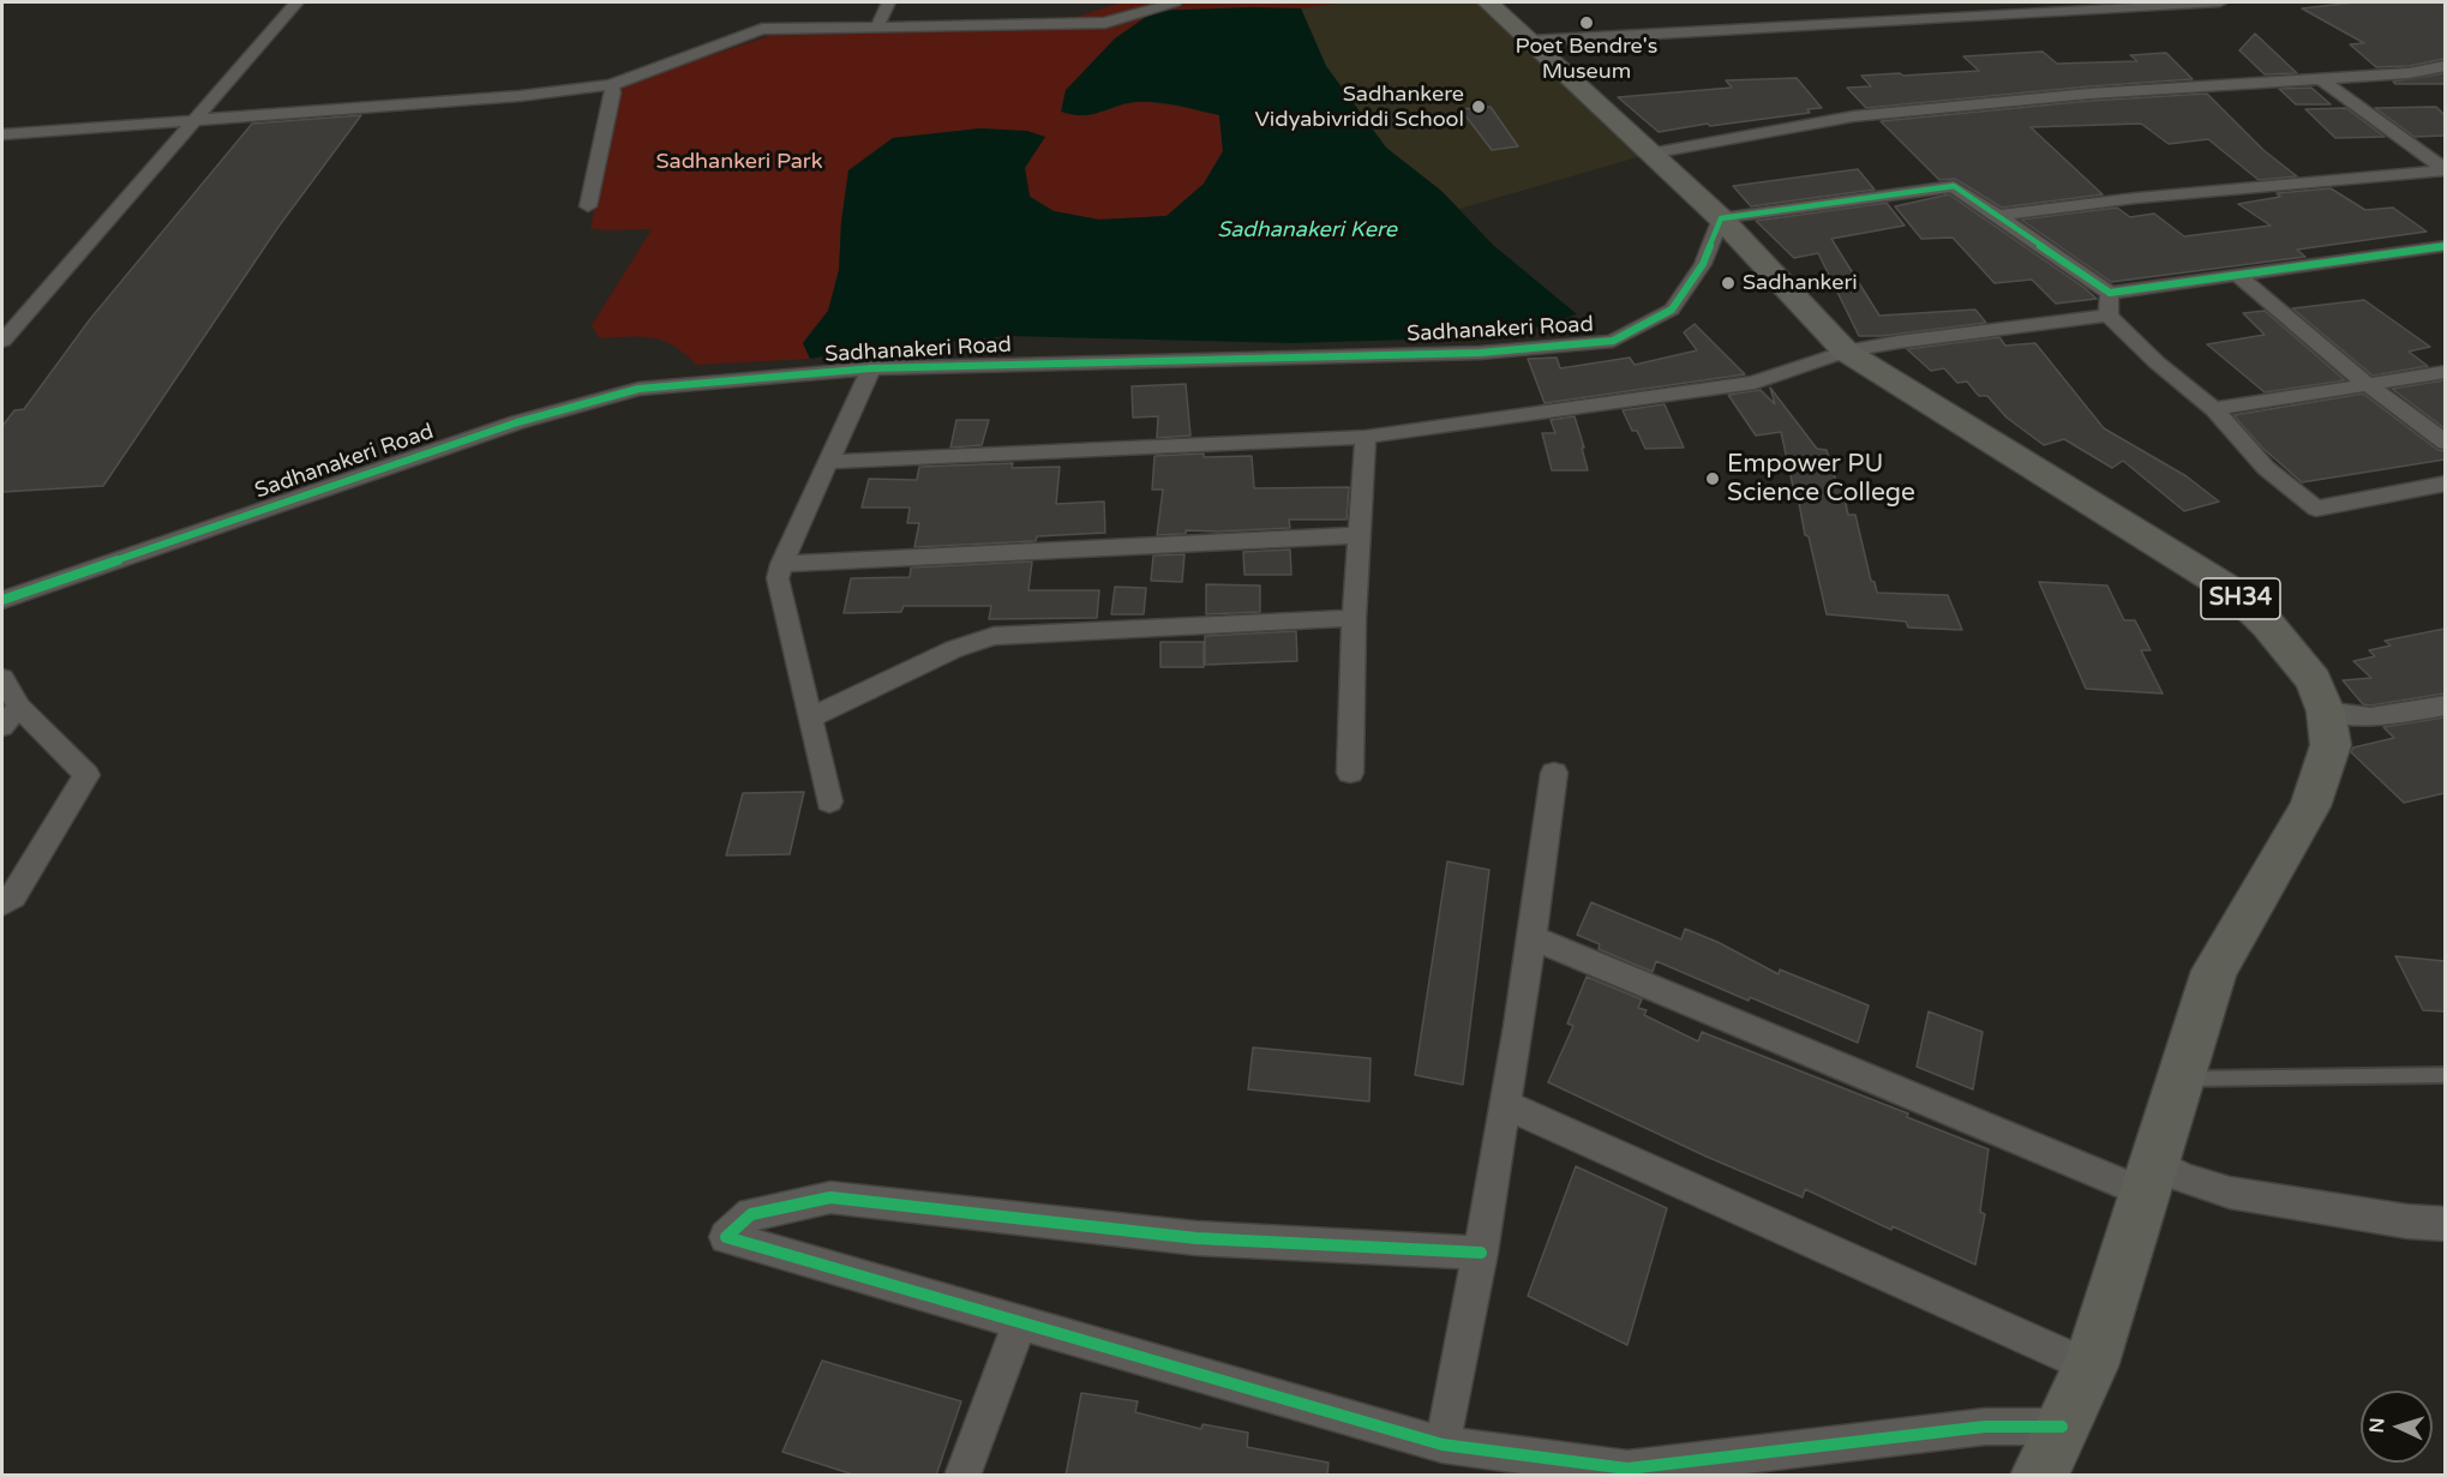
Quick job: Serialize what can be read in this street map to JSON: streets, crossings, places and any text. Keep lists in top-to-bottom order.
{
  "streets": {
    "main road": ["SH34"],
    "street": ["Sadhanakeri Road"]
  },
  "crossings": [
    ["Sadhanakeri Road", "SH34"]
  ],
  "water": ["Sadhanakeri Kere"],
  "parks": ["Sadhankeri Park"],
  "places": [
    "Poet Bendre's Museum",
    "Sadhankere Vidyabivriddi School",
    "Sadhankeri",
    "Empower PU Science College"
  ],
  "north": "left"
}
